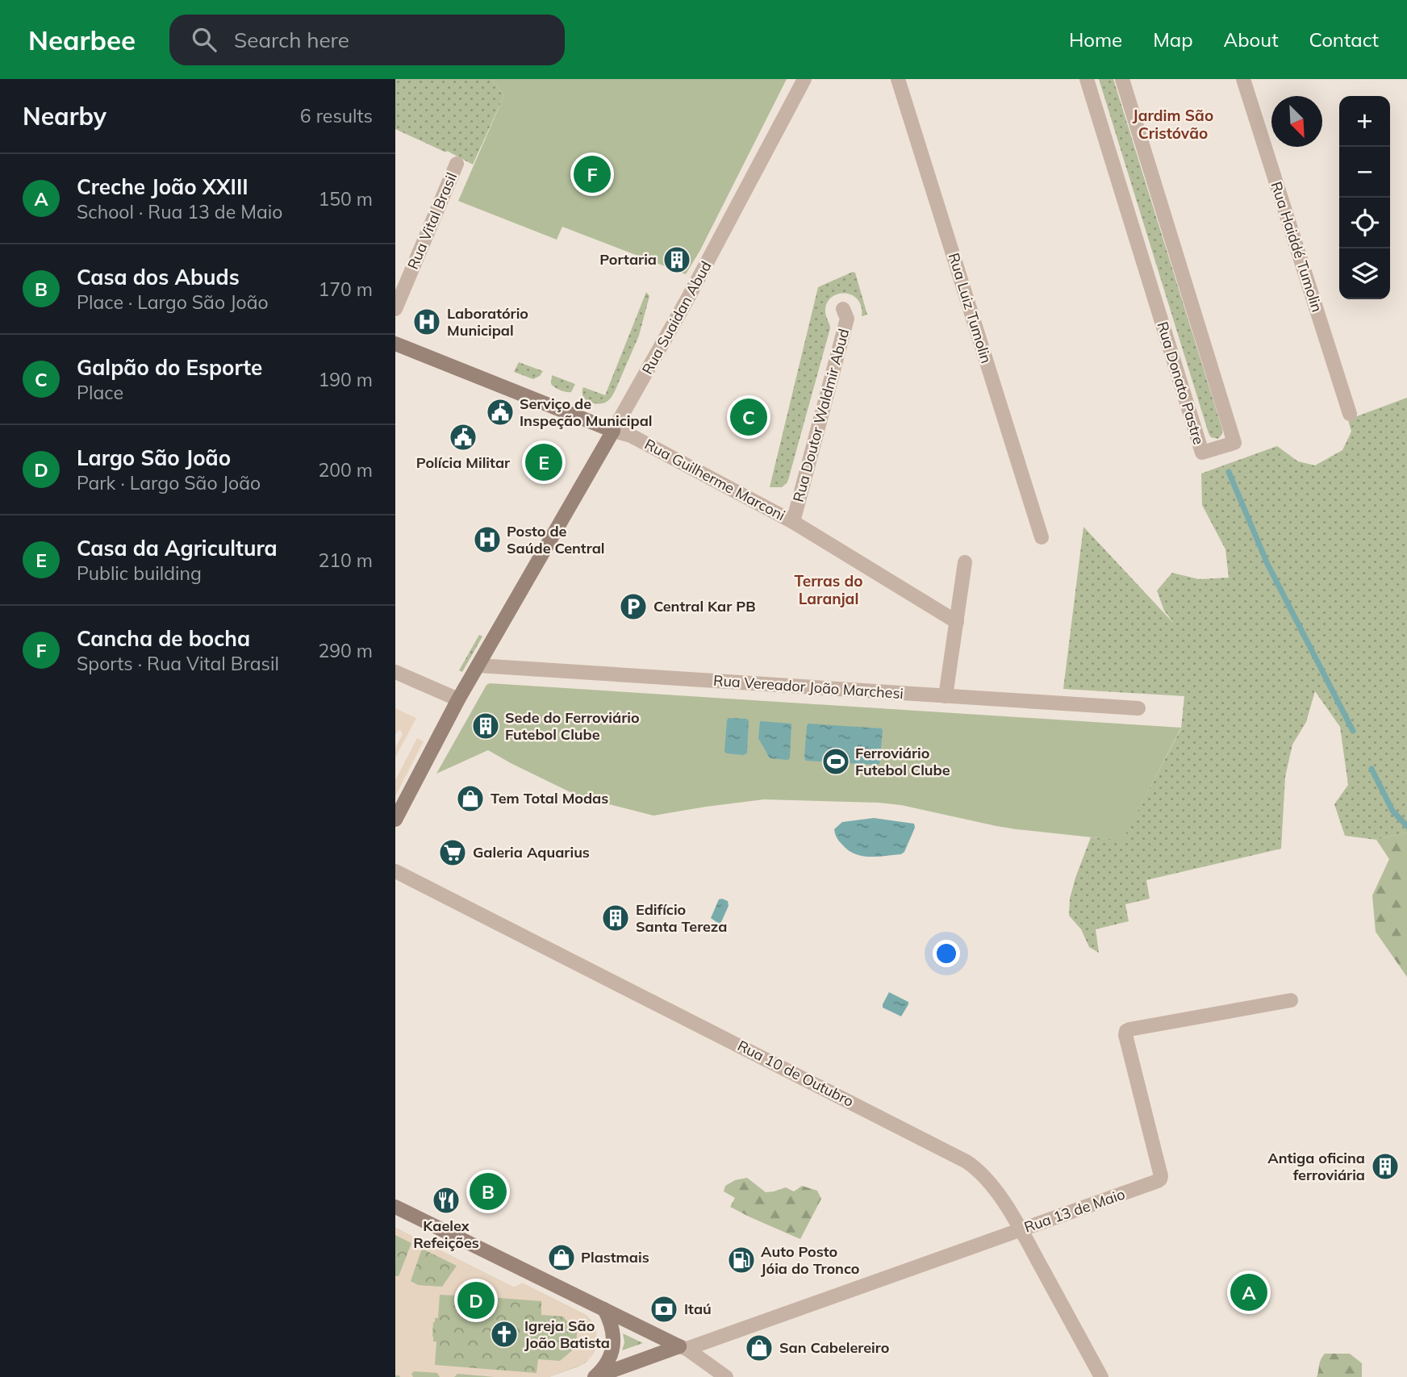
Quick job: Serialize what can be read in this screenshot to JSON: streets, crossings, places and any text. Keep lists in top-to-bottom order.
{
  "streets": {
    "main road": ["Rua Suaidan Abud", "Rua Guilherme Marconi"],
    "street": [
      "Rua Vital Brasil",
      "Rua Haiddé Tumolin",
      "Rua Luiz Tumolin",
      "Rua Donato Pastre",
      "Rua Doutor Waldmir Abud",
      "Rua Vereador João Marchesi",
      "Rua 10 de Outubro",
      "Rua 13 de Maio"
    ]
  },
  "crossings": [
    ["Rua Suaidan Abud", "Rua Guilherme Marconi"],
    ["Rua Suaidan Abud", "Rua Vereador João Marchesi"],
    ["Rua Doutor Waldmir Abud", "Rua Guilherme Marconi"],
    ["Rua 10 de Outubro", "Rua 13 de Maio"]
  ],
  "districts": ["Jardim São Cristóvão", "Terras do Laranjal"],
  "places": {
    "building": [
      "Portaria",
      "Sede do Ferroviário Futebol Clube",
      "Edifício Santa Tereza",
      "Antiga oficina ferroviária"
    ],
    "hospital": ["Laboratório Municipal", "Posto de Saúde Central"],
    "public building": ["Serviço de Inspeção Municipal", "Polícia Militar"],
    "parking": ["Central Kar PB"],
    "sports": ["Ferroviário Futebol Clube"],
    "shop": ["Tem Total Modas", "Plastmais", "San Cabelereiro"],
    "supermarket": ["Galeria Aquarius"],
    "restaurant": ["Kaelex Refeições"],
    "fuel station": ["Auto Posto Jóia do Tronco"],
    "bank": ["Itaú"],
    "church": ["Igreja São João Batista"]
  },
  "north": "bottom right",
  "page": {
    "header": "Nearbee",
    "search": "Search here",
    "nav": [
      "Home",
      "Map",
      "About",
      "Contact"
    ],
    "heading": ["Nearby", "6 results"],
    "map_buttons": ["+", "−"],
    "list": [
      {
        "mark": "A",
        "name": "Creche João XXIII",
        "note": "School · Rua 13 de Maio",
        "value": "150 m"
      },
      {
        "mark": "B",
        "name": "Casa dos Abuds",
        "note": "Place · Largo São João",
        "value": "170 m"
      },
      {
        "mark": "C",
        "name": "Galpão do Esporte",
        "note": "Place",
        "value": "190 m"
      },
      {
        "mark": "D",
        "name": "Largo São João",
        "note": "Park · Largo São João",
        "value": "200 m"
      },
      {
        "mark": "E",
        "name": "Casa da Agricultura",
        "note": "Public building",
        "value": "210 m"
      },
      {
        "mark": "F",
        "name": "Cancha de bocha",
        "note": "Sports · Rua Vital Brasil",
        "value": "290 m"
      }
    ],
    "pins": [
      "F",
      "C",
      "E",
      "B",
      "A",
      "D"
    ]
  }
}
